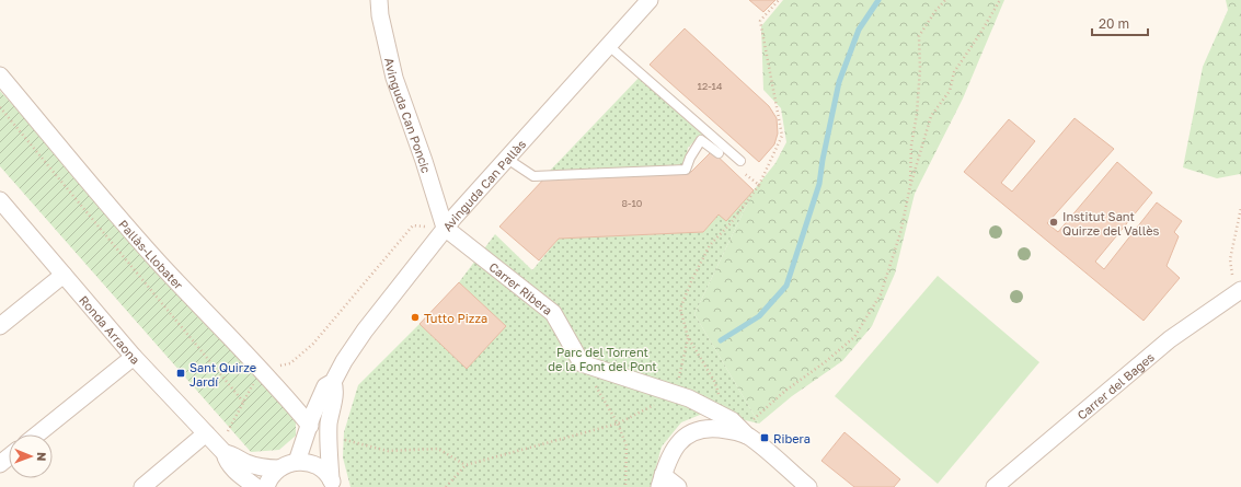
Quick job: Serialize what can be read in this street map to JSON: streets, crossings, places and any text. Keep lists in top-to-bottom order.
{
  "streets": {
    "street": [
      "Avinguda Can Poncic",
      "Avinguda Can Pallàs",
      "Pallàs-Llobater",
      "Carrer Ribera",
      "Ronda Arraona",
      "Carrer del Bages"
    ]
  },
  "crossings": [
    ["Avinguda Can Poncic", "Avinguda Can Pallàs"],
    ["Avinguda Can Poncic", "Carrer Ribera"],
    ["Avinguda Can Pallàs", "Pallàs-Llobater"],
    ["Avinguda Can Pallàs", "Carrer Ribera"],
    ["Avinguda Can Pallàs", "Ronda Arraona"]
  ],
  "parks": ["Parc del Torrent de la Font del Pont"],
  "places": {
    "other": ["Institut Sant Quirze del Vallès", "Tutto Pizza"],
    "transit": ["Sant Quirze Jardí", "Ribera"]
  },
  "house_numbers": ["12-14", "8-10"],
  "scale_bar": "20 m",
  "north": "right"
}
